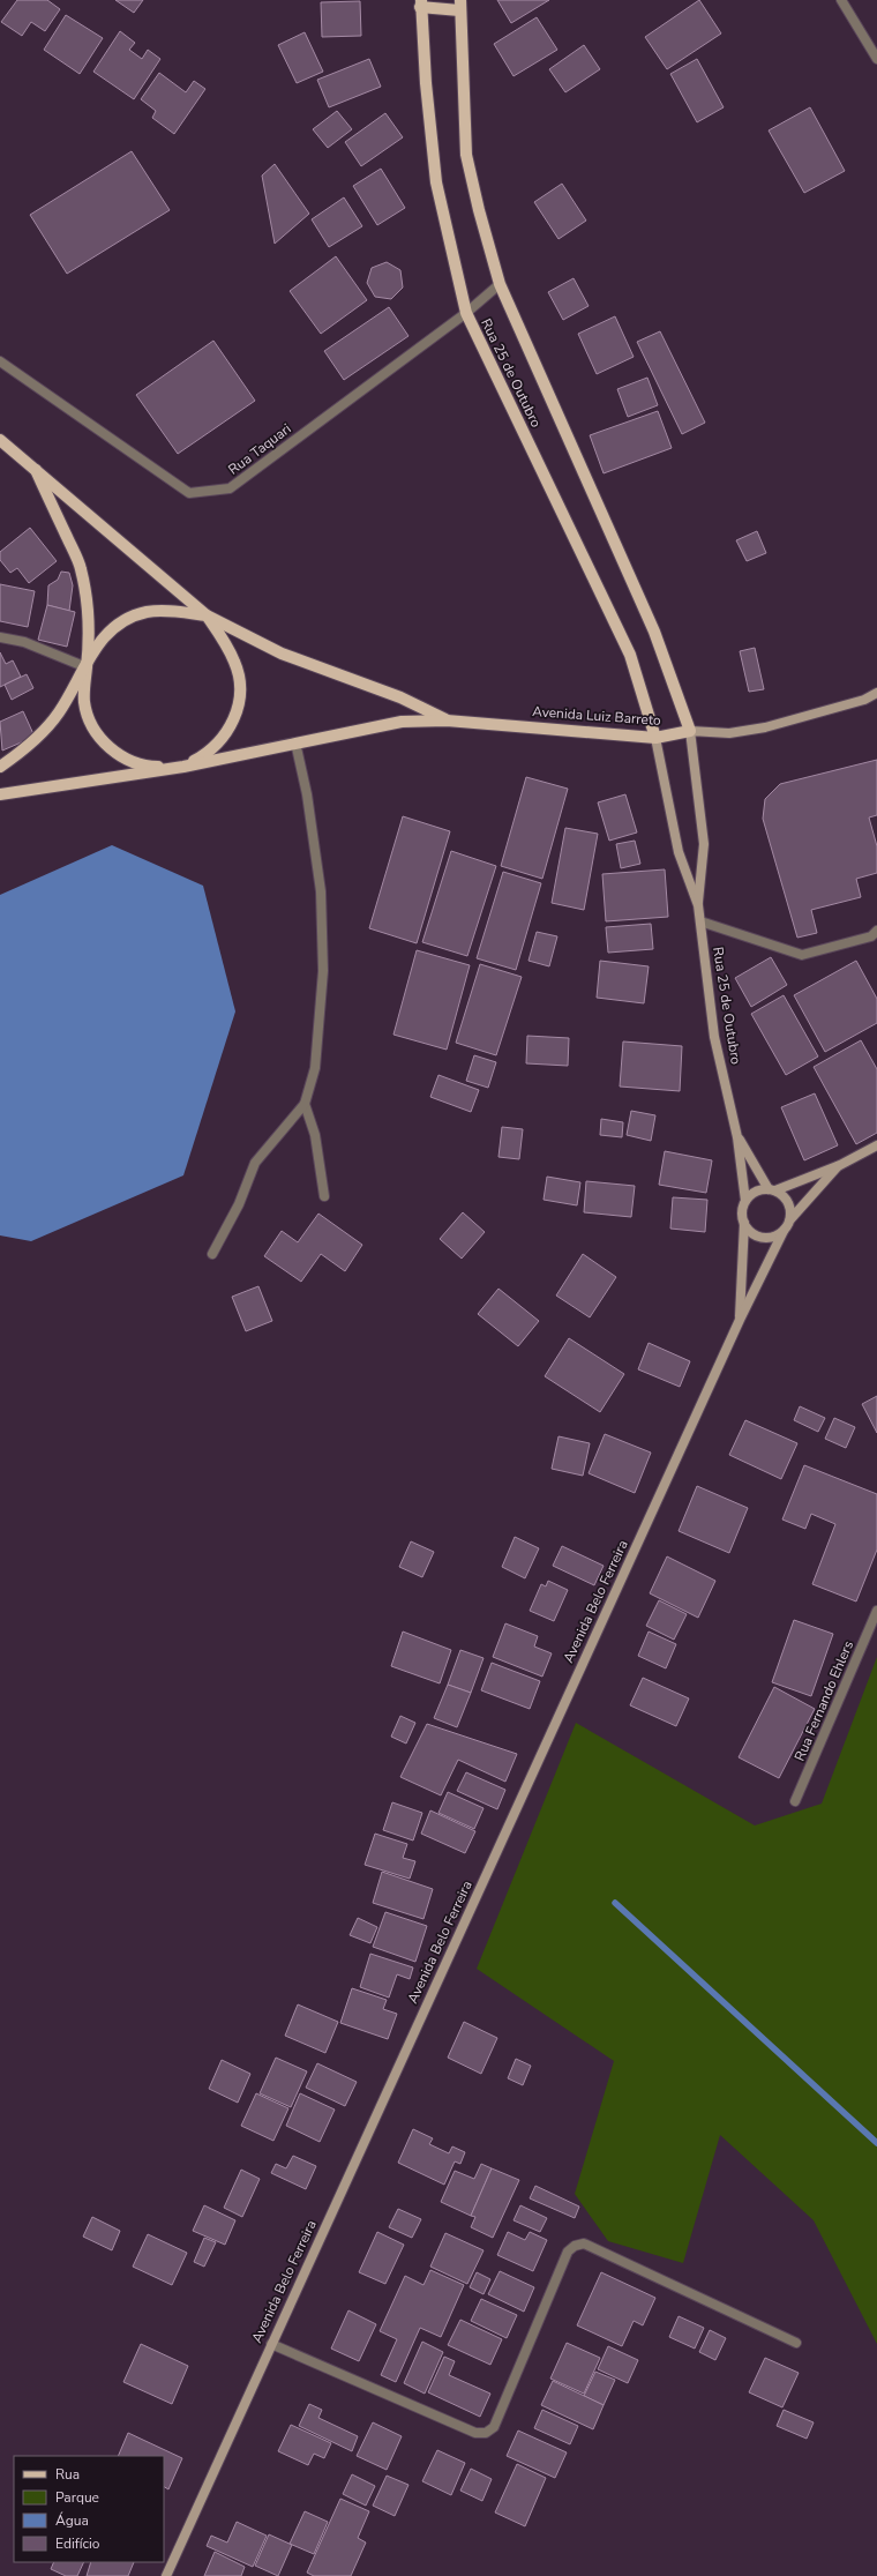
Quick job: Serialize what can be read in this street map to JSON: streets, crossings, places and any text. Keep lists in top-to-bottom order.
{
  "streets": {
    "main road": ["Rua 25 de Outubro", "Avenida Luiz Barreto", "Avenida Belo Ferreira"],
    "street": ["Rua Taquari", "Rua Fernando Ehlers"]
  },
  "crossings": [
    ["Rua 25 de Outubro", "Rua Taquari"],
    ["Rua 25 de Outubro", "Avenida Luiz Barreto"],
    ["Rua 25 de Outubro", "Avenida Belo Ferreira"]
  ],
  "legend": [
    "Rua",
    "Parque",
    "Água",
    "Edifício"
  ]
}
